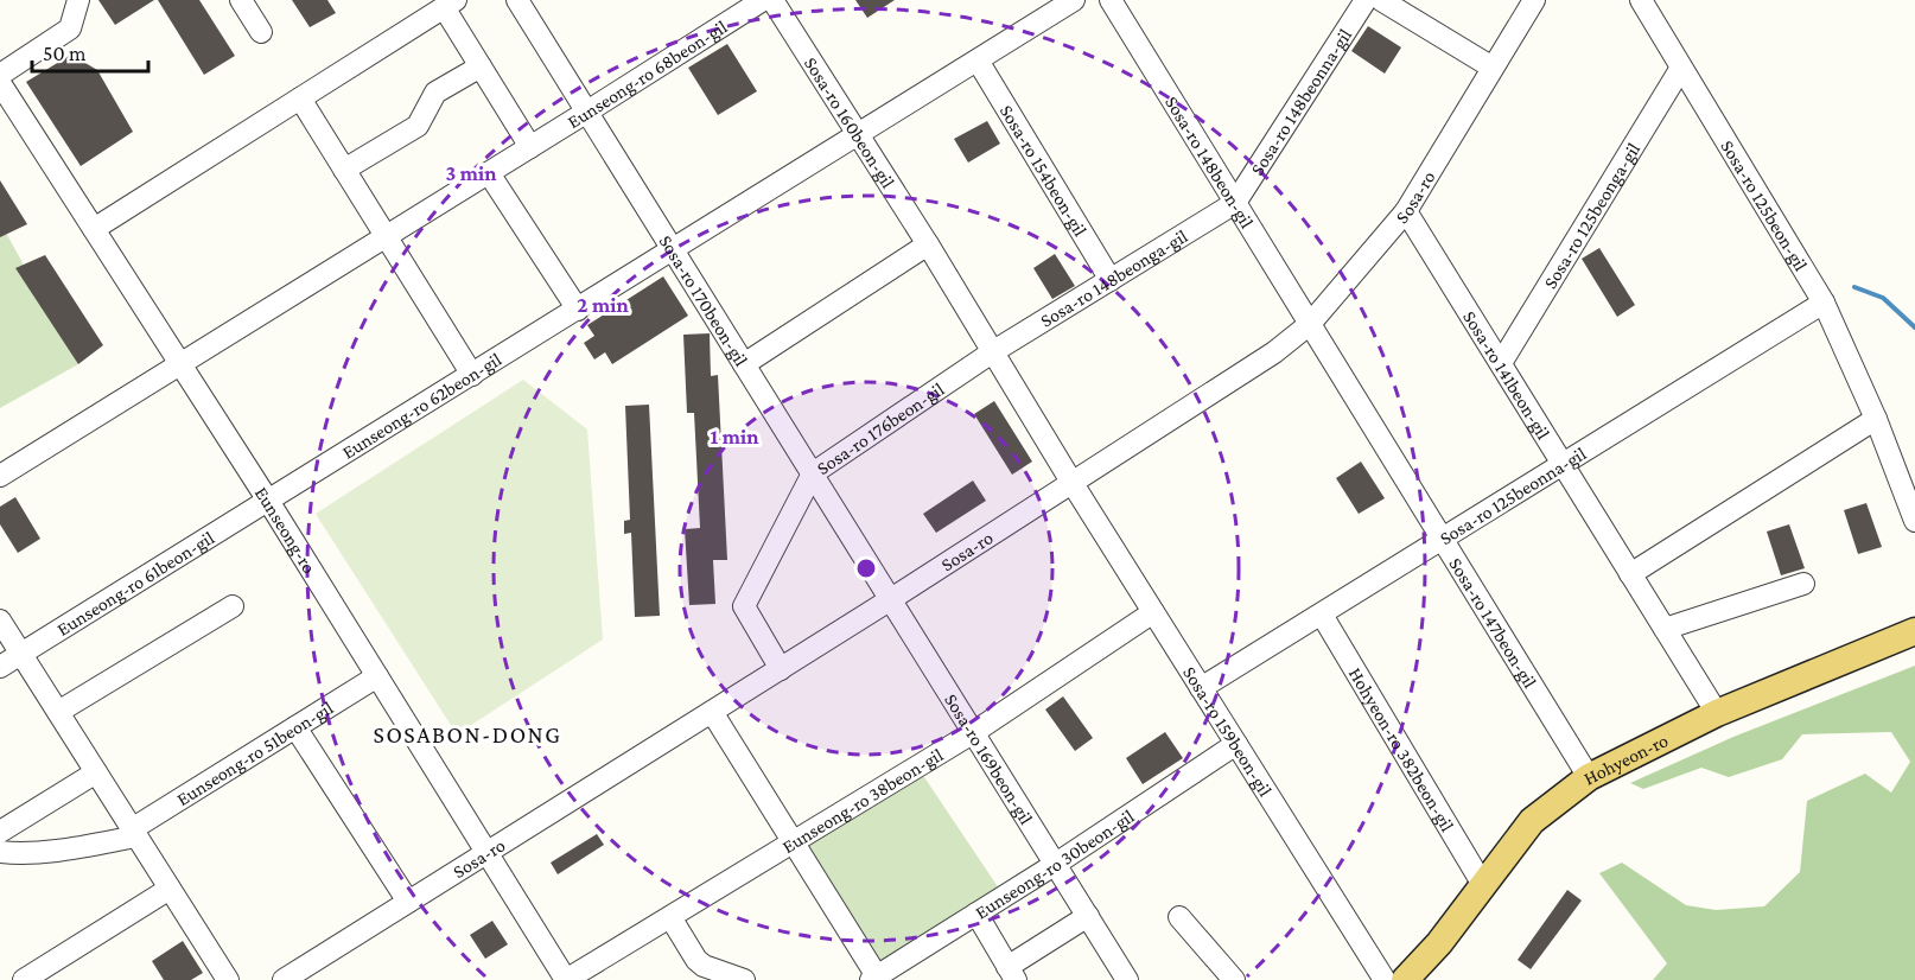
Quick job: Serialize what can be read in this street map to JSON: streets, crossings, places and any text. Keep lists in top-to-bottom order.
{
  "streets": {
    "main road": ["Hohyeon-ro"],
    "street": [
      "Eunseong-ro 68beon-gil",
      "Sosa-ro 148beonna-gil",
      "Sosa-ro 160beon-gil",
      "Sosa-ro 148beon-gil",
      "Sosa-ro 154beon-gil",
      "Sosa-ro",
      "Sosa-ro 125beon-gil",
      "Sosa-ro 125beonga-gil",
      "Sosa-ro 148beonga-gil",
      "Sosa-ro 170beon-gil",
      "Sosa-ro 141beon-gil",
      "Eunseong-ro 62beon-gil",
      "Sosa-ro 176beon-gil",
      "Sosa-ro 125beonna-gil",
      "Eunseong-ro",
      "Eunseong-ro 61beon-gil",
      "Sosa-ro 147beon-gil",
      "Sosa-ro 159beon-gil",
      "Hohyeon-ro 382beon-gil",
      "Eunseong-ro 51beon-gil",
      "Sosa-ro 169beon-gil",
      "Eunseong-ro 38beon-gil",
      "Eunseong-ro 30beon-gil"
    ]
  },
  "crossings": [
    ["Eunseong-ro 68beon-gil", "Sosa-ro 170beon-gil"],
    ["Eunseong-ro 68beon-gil", "Eunseong-ro"],
    ["Sosa-ro 148beonna-gil", "Sosa-ro 148beon-gil"],
    ["Sosa-ro 148beonna-gil", "Sosa-ro 148beonga-gil"],
    ["Sosa-ro 160beon-gil", "Sosa-ro"],
    ["Sosa-ro 160beon-gil", "Sosa-ro 148beonga-gil"],
    ["Sosa-ro 160beon-gil", "Eunseong-ro 62beon-gil"],
    ["Sosa-ro 160beon-gil", "Sosa-ro 176beon-gil"],
    ["Sosa-ro 160beon-gil", "Sosa-ro 159beon-gil"],
    ["Sosa-ro 148beon-gil", "Sosa-ro"],
    ["Sosa-ro 148beon-gil", "Sosa-ro 148beonga-gil"],
    ["Sosa-ro 148beon-gil", "Sosa-ro 147beon-gil"],
    ["Sosa-ro 154beon-gil", "Sosa-ro 148beonga-gil"],
    ["Sosa-ro 154beon-gil", "Eunseong-ro 62beon-gil"],
    ["Sosa-ro", "Sosa-ro 170beon-gil"],
    ["Sosa-ro", "Sosa-ro 141beon-gil"],
    ["Sosa-ro", "Sosa-ro 176beon-gil"],
    ["Sosa-ro", "Eunseong-ro"],
    ["Sosa-ro", "Sosa-ro 147beon-gil"],
    ["Sosa-ro", "Sosa-ro 159beon-gil"],
    ["Sosa-ro", "Sosa-ro 169beon-gil"],
    ["Sosa-ro 125beon-gil", "Sosa-ro 125beonga-gil"],
    ["Sosa-ro 125beon-gil", "Sosa-ro 125beonna-gil"],
    ["Sosa-ro 125beonga-gil", "Sosa-ro 141beon-gil"],
    ["Sosa-ro 148beonga-gil", "Sosa-ro 176beon-gil"],
    ["Sosa-ro 170beon-gil", "Eunseong-ro 62beon-gil"],
    ["Sosa-ro 170beon-gil", "Sosa-ro 176beon-gil"],
    ["Sosa-ro 170beon-gil", "Sosa-ro 169beon-gil"],
    ["Sosa-ro 141beon-gil", "Sosa-ro 125beonna-gil"],
    ["Sosa-ro 141beon-gil", "Hohyeon-ro"],
    ["Eunseong-ro 62beon-gil", "Eunseong-ro"],
    ["Eunseong-ro 62beon-gil", "Eunseong-ro 61beon-gil"],
    ["Sosa-ro 125beonna-gil", "Sosa-ro 147beon-gil"],
    ["Sosa-ro 125beonna-gil", "Sosa-ro 159beon-gil"],
    ["Sosa-ro 125beonna-gil", "Hohyeon-ro 382beon-gil"],
    ["Eunseong-ro", "Eunseong-ro 61beon-gil"],
    ["Eunseong-ro", "Eunseong-ro 51beon-gil"],
    ["Eunseong-ro", "Eunseong-ro 38beon-gil"],
    ["Sosa-ro 147beon-gil", "Hohyeon-ro"],
    ["Sosa-ro 159beon-gil", "Eunseong-ro 38beon-gil"],
    ["Sosa-ro 159beon-gil", "Eunseong-ro 30beon-gil"],
    ["Hohyeon-ro 382beon-gil", "Hohyeon-ro"],
    ["Sosa-ro 169beon-gil", "Eunseong-ro 38beon-gil"],
    ["Sosa-ro 169beon-gil", "Eunseong-ro 30beon-gil"]
  ],
  "districts": ["SOSABON-DONG"],
  "scale_bar": "50 m",
  "rings": ["3 min", "2 min", "1 min"]
}
